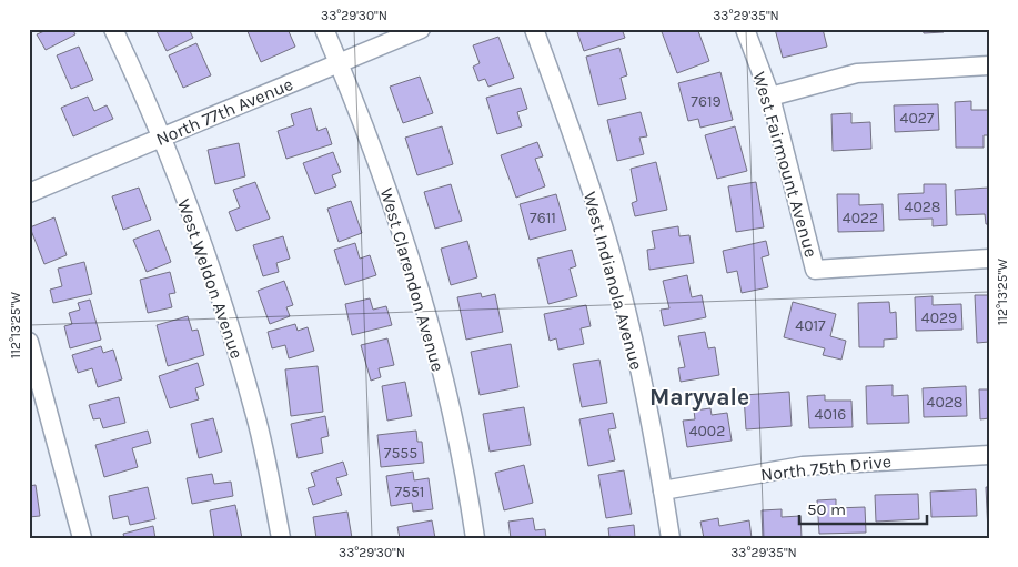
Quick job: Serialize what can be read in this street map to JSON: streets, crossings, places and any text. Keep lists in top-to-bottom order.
{
  "streets": {
    "street": [
      "North 77th Avenue",
      "West Fairmount Avenue",
      "West Weldon Avenue",
      "West Clarendon Avenue",
      "West Indianola Avenue",
      "North 75th Drive"
    ]
  },
  "crossings": [
    ["North 77th Avenue", "West Weldon Avenue"],
    ["North 77th Avenue", "West Clarendon Avenue"],
    ["West Indianola Avenue", "North 75th Drive"]
  ],
  "districts": ["Maryvale"],
  "house_numbers": [
    "7619",
    "4027",
    "4028",
    "7611",
    "4022",
    "4029",
    "4017",
    "4028",
    "4016",
    "4002",
    "7555",
    "7551"
  ],
  "scale_bar": "50 m",
  "coordinates": ["33°29'30\"N", "33°29'35\"N", "112°13'25\"W"]
}
